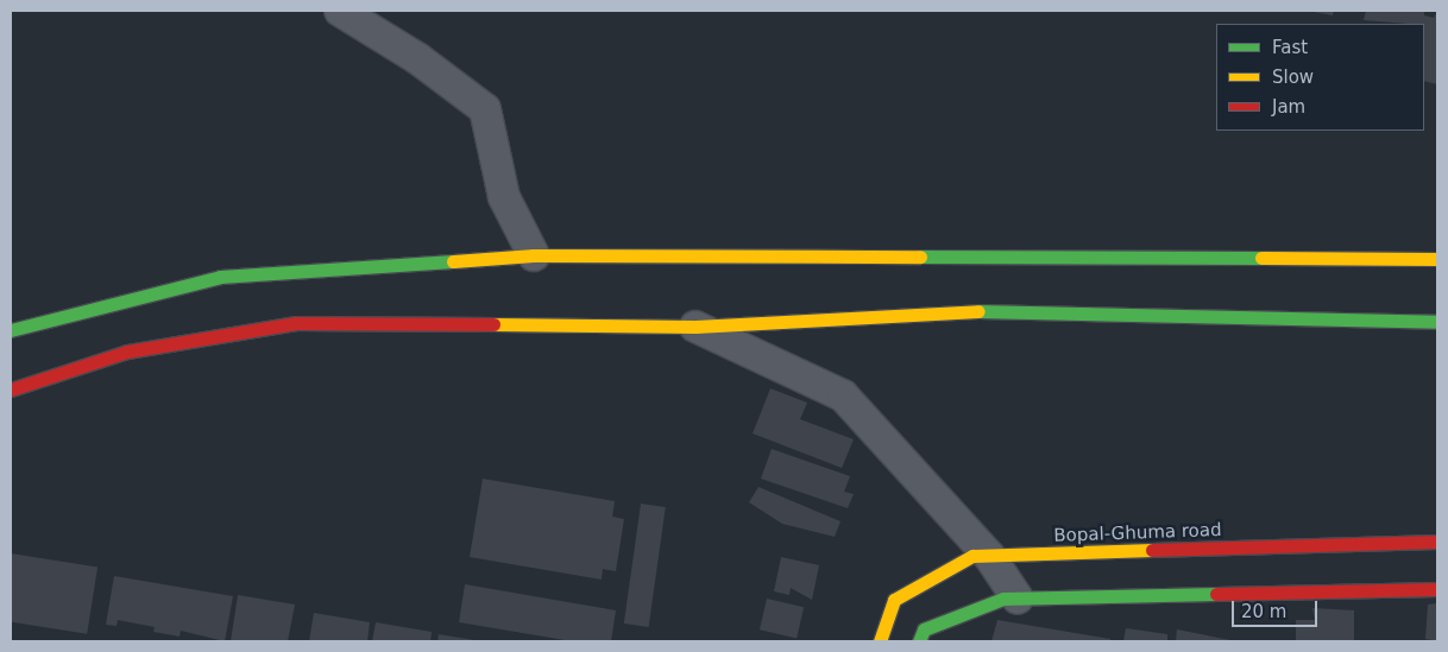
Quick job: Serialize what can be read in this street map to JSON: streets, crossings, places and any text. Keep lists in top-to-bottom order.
{
  "streets": {
    "street": ["Bopal-Ghuma road"]
  },
  "legend": ["Fast", "Slow", "Jam"],
  "scale_bar": "20 m"
}
